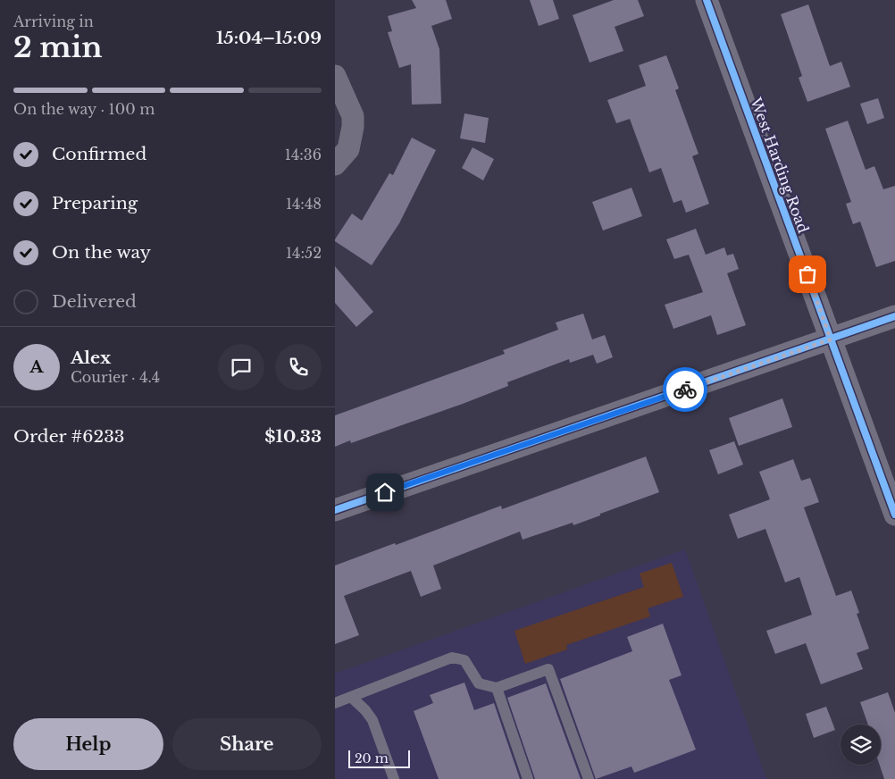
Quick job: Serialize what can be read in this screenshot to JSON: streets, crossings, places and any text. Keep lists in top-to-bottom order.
{
  "streets": {
    "street": ["West Harding Road"]
  },
  "scale_bar": "20 m",
  "page": {
    "heading": ["2 min", "Arriving in", "15:04–15:09"],
    "panel": [
      "Alex",
      "Courier · 4.4",
      "Order #6233",
      "$10.33"
    ],
    "bar": "On the way · 100 m",
    "list": [
      ["Confirmed", "14:36"],
      ["Preparing", "14:48"],
      ["On the way", "14:52"],
      "Delivered"
    ],
    "round": "A",
    "buttons": ["Help", "Share"],
    "scale": "20 m"
  }
}
